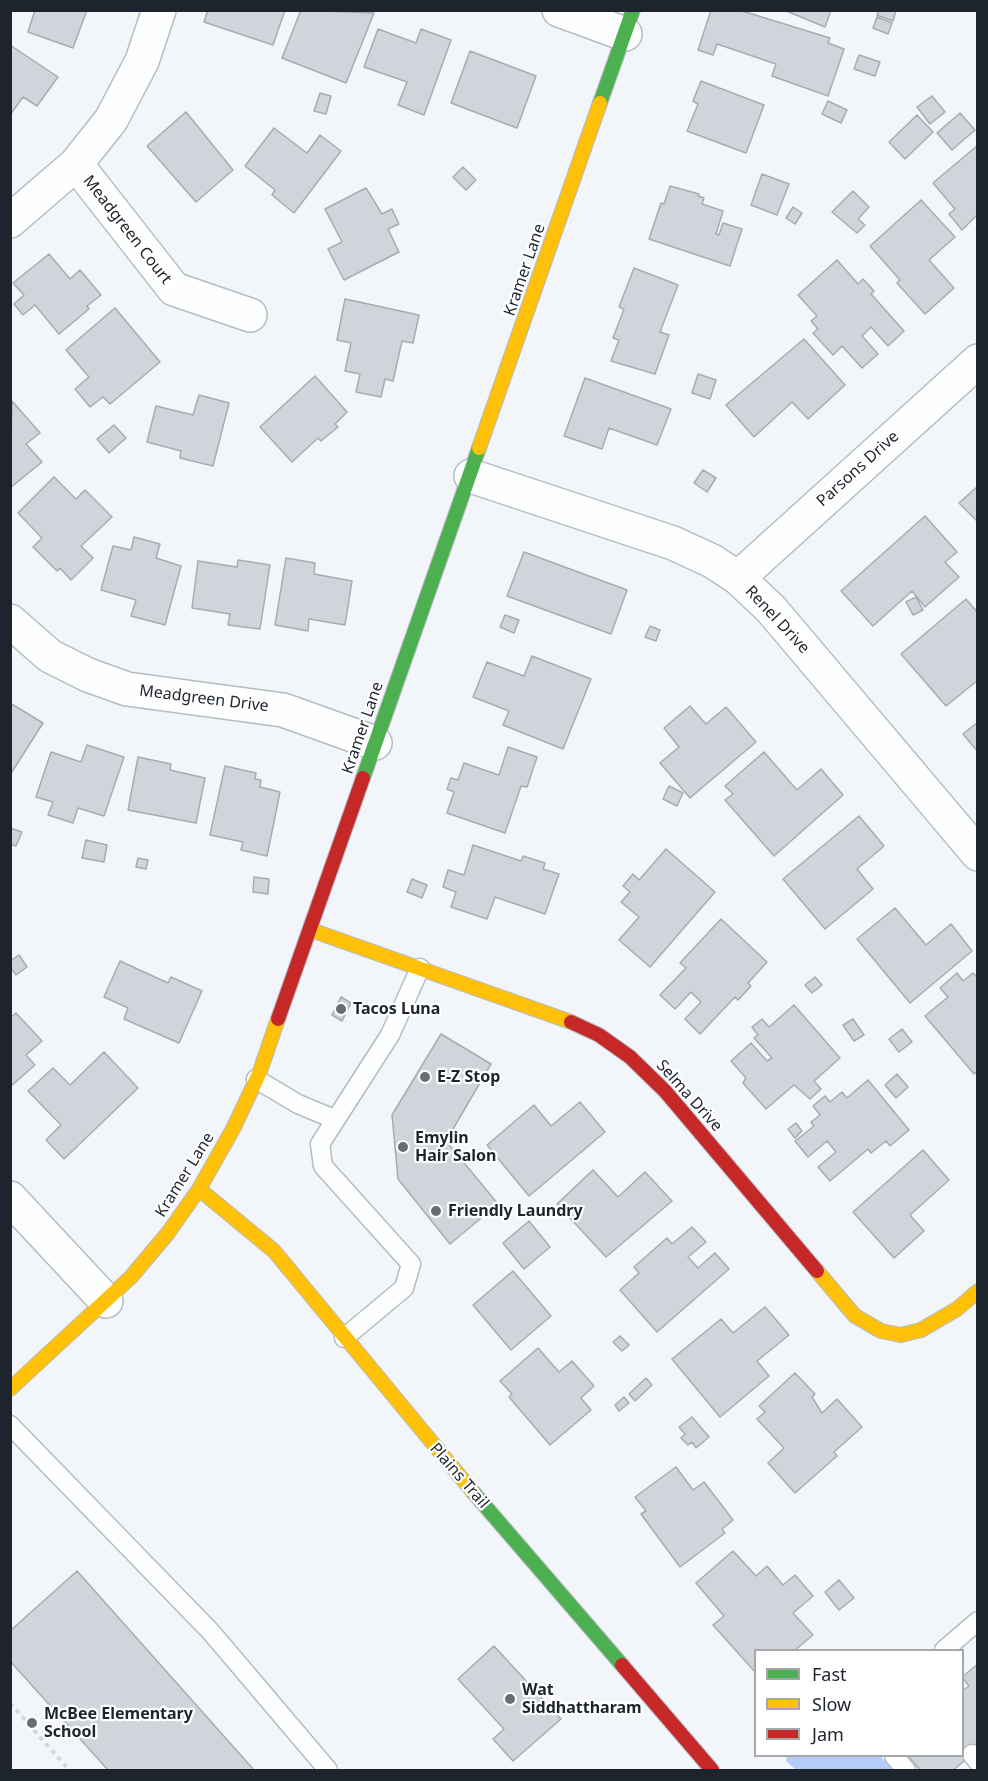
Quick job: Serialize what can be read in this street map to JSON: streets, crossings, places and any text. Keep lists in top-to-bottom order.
{
  "streets": {
    "street": [
      "Meadgreen Court",
      "Kramer Lane",
      "Parsons Drive",
      "Renel Drive",
      "Meadgreen Drive",
      "Selma Drive",
      "Plains Trail"
    ]
  },
  "crossings": [
    ["Kramer Lane", "Renel Drive"],
    ["Kramer Lane", "Meadgreen Drive"],
    ["Kramer Lane", "Selma Drive"],
    ["Kramer Lane", "Plains Trail"],
    ["Parsons Drive", "Renel Drive"]
  ],
  "places": [
    "Tacos Luna",
    "E-Z Stop",
    "Emylin Hair Salon",
    "Friendly Laundry",
    "Wat Siddhattharam",
    "McBee Elementary School"
  ],
  "legend": ["Fast", "Slow", "Jam"]
}
